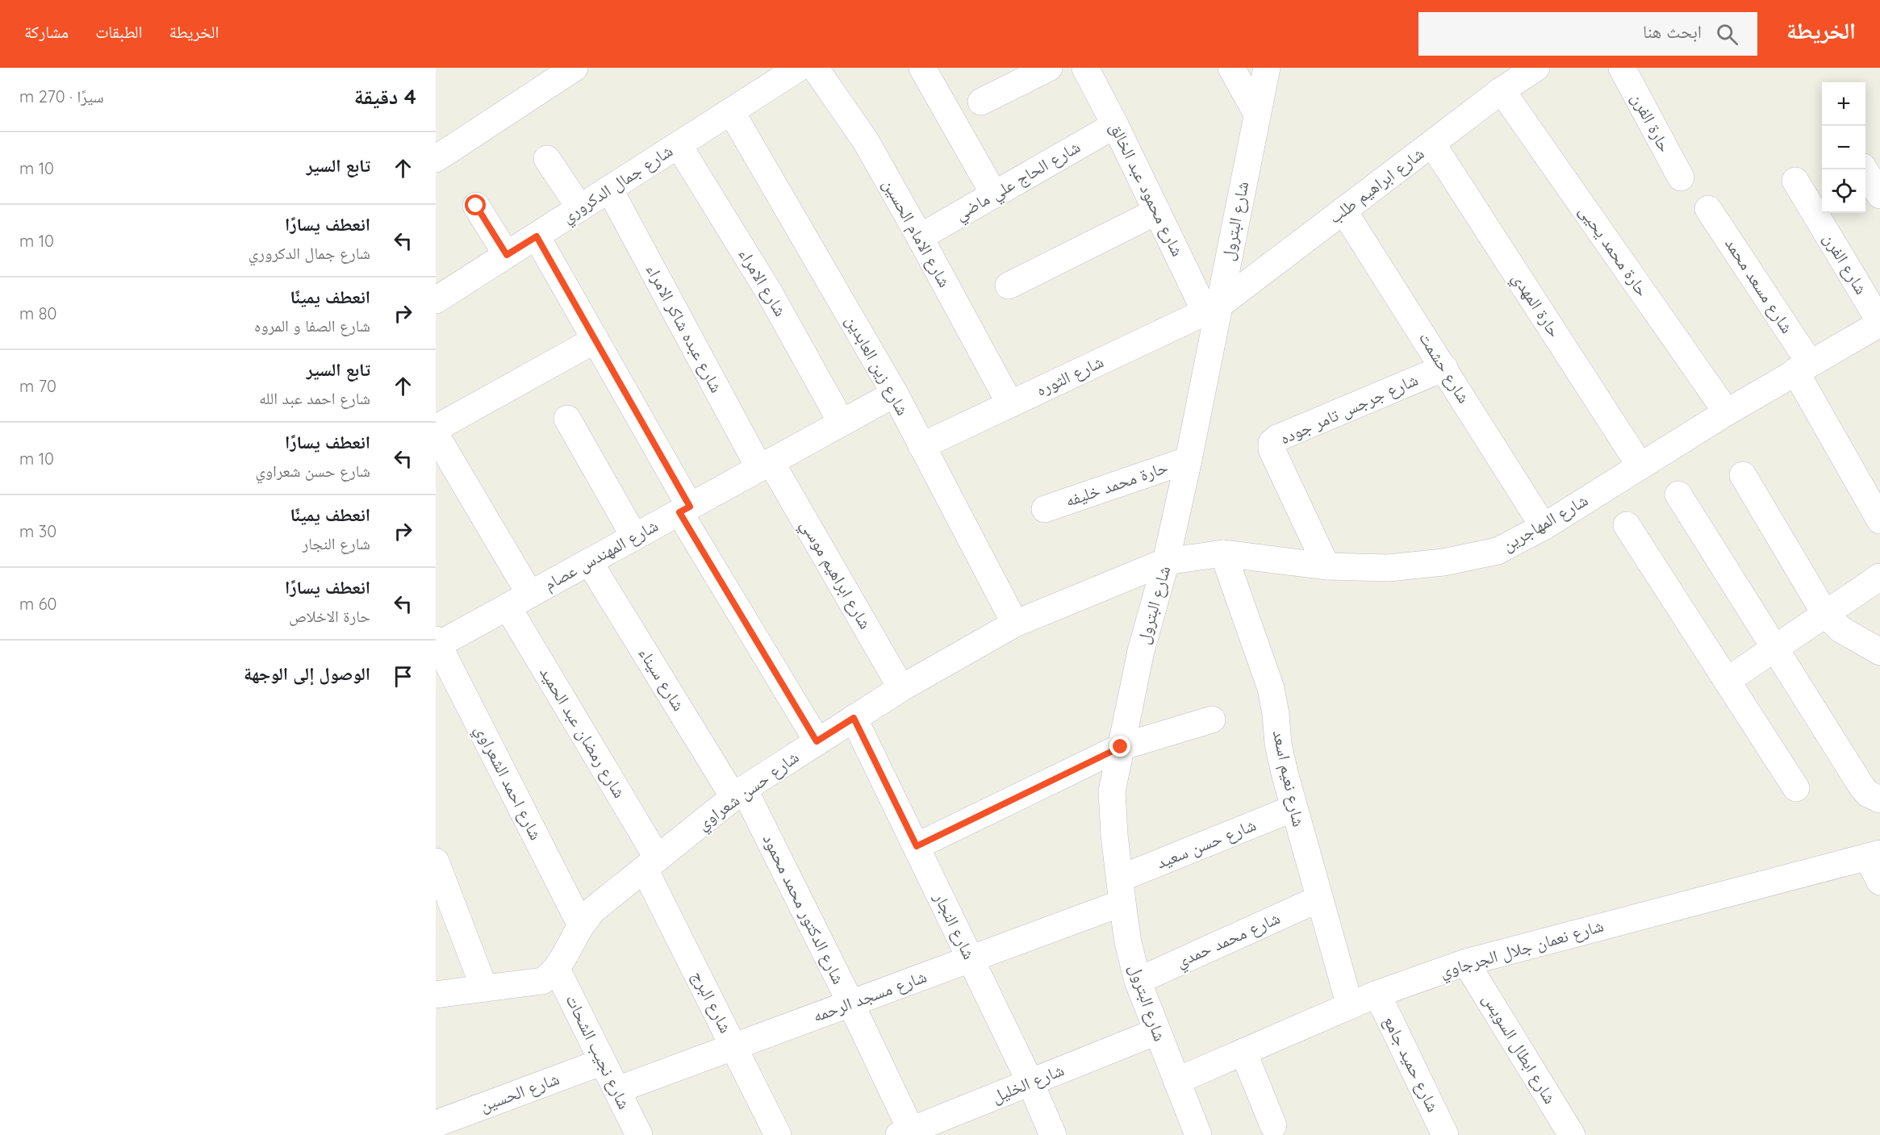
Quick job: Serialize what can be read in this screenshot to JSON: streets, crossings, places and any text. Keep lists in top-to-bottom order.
{
  "streets": {
    "street": [
      "حارة الفرن",
      "شارع الحاج علي ماضي",
      "شارع جمال الدكروري",
      "شارع ابراهيم طلب",
      "شارع محمود عبد الخالق",
      "شارع البترول",
      "شارع الامام الحسين",
      "حارة محمد يحيى",
      "شارع الفرن",
      "شارع الامراء",
      "شارع مسعد محمد",
      "حارة المهدي",
      "شارع عبده شاكر الامراء",
      "شارع زين العابدين",
      "شارع حشمت",
      "شارع الثوره",
      "شارع جرجس تامر جوده",
      "حارة محمد خليفه",
      "شارع المهاجرين",
      "شارع المهندس عصام",
      "شارع ابراهيم موسي",
      "شارع سيناء",
      "شارع رمضان عبد الحميد",
      "شارع نعيم اسعد",
      "شارع احمد الشعراوي",
      "شارع حسن شعراوي",
      "شارع حسن سعيد",
      "شارع الدكتور محمد محمود",
      "شارع النجار",
      "شارع محمد حمدي",
      "شارع نعمان جلال الجرجاوي",
      "شارع مسجد الرحمه",
      "شارع البرج",
      "شارع ابطال السويس",
      "شارع نجيب الشحات",
      "شارع حميد جامع",
      "شارع الخليل",
      "شارع الحسين"
    ]
  },
  "crossings": [
    ["شارع الحاج علي ماضي", "شارع محمود عبد الخالق"],
    ["شارع الحاج علي ماضي", "شارع الامام الحسين"],
    ["شارع جمال الدكروري", "شارع الامراء"],
    ["شارع جمال الدكروري", "شارع عبده شاكر الامراء"],
    ["شارع جمال الدكروري", "شارع زين العابدين"],
    ["شارع ابراهيم طلب", "شارع محمود عبد الخالق"],
    ["شارع ابراهيم طلب", "شارع البترول"],
    ["شارع ابراهيم طلب", "حارة محمد يحيى"],
    ["شارع ابراهيم طلب", "حارة المهدي"],
    ["شارع ابراهيم طلب", "شارع حشمت"],
    ["شارع ابراهيم طلب", "شارع الثوره"],
    ["شارع محمود عبد الخالق", "شارع البترول"],
    ["شارع محمود عبد الخالق", "شارع الثوره"],
    ["شارع البترول", "شارع الثوره"],
    ["شارع البترول", "حارة محمد خليفه"],
    ["شارع البترول", "شارع المهاجرين"],
    ["شارع البترول", "شارع حسن شعراوي"],
    ["شارع البترول", "شارع حسن سعيد"],
    ["شارع البترول", "شارع محمد حمدي"],
    ["شارع البترول", "شارع نعمان جلال الجرجاوي"],
    ["شارع البترول", "شارع مسجد الرحمه"],
    ["شارع البترول", "شارع الخليل"],
    ["شارع الامام الحسين", "شارع الثوره"],
    ["حارة محمد يحيى", "شارع المهاجرين"],
    ["شارع الفرن", "شارع المهاجرين"],
    ["شارع الامراء", "شارع المهندس عصام"],
    ["شارع مسعد محمد", "شارع المهاجرين"],
    ["حارة المهدي", "شارع المهاجرين"],
    ["شارع عبده شاكر الامراء", "شارع المهندس عصام"],
    ["شارع عبده شاكر الامراء", "شارع ابراهيم موسي"],
    ["شارع زين العابدين", "شارع الثوره"],
    ["شارع زين العابدين", "شارع المهندس عصام"],
    ["شارع زين العابدين", "شارع حسن شعراوي"],
    ["شارع حشمت", "شارع جرجس تامر جوده"],
    ["شارع حشمت", "شارع المهاجرين"],
    ["شارع جرجس تامر جوده", "شارع المهاجرين"],
    ["شارع المهاجرين", "شارع نعيم اسعد"],
    ["شارع المهاجرين", "شارع حسن شعراوي"],
    ["شارع المهندس عصام", "شارع ابراهيم موسي"],
    ["شارع المهندس عصام", "شارع سيناء"],
    ["شارع المهندس عصام", "شارع رمضان عبد الحميد"],
    ["شارع المهندس عصام", "شارع احمد الشعراوي"],
    ["شارع ابراهيم موسي", "شارع حسن شعراوي"],
    ["شارع سيناء", "شارع حسن شعراوي"],
    ["شارع سيناء", "شارع الدكتور محمد محمود"],
    ["شارع رمضان عبد الحميد", "شارع حسن شعراوي"],
    ["شارع رمضان عبد الحميد", "شارع البرج"],
    ["شارع نعيم اسعد", "شارع حسن سعيد"],
    ["شارع نعيم اسعد", "شارع محمد حمدي"],
    ["شارع نعيم اسعد", "شارع نعمان جلال الجرجاوي"],
    ["شارع احمد الشعراوي", "شارع حسن شعراوي"],
    ["شارع حسن شعراوي", "شارع الدكتور محمد محمود"],
    ["شارع حسن شعراوي", "شارع النجار"],
    ["شارع حسن شعراوي", "شارع البرج"],
    ["شارع حسن شعراوي", "شارع نجيب الشحات"],
    ["شارع حسن سعيد", "شارع مسجد الرحمه"],
    ["شارع الدكتور محمد محمود", "شارع مسجد الرحمه"],
    ["شارع الدكتور محمد محمود", "شارع الخليل"],
    ["شارع النجار", "شارع مسجد الرحمه"],
    ["شارع النجار", "شارع الخليل"],
    ["شارع نعمان جلال الجرجاوي", "شارع ابطال السويس"],
    ["شارع نعمان جلال الجرجاوي", "شارع حميد جامع"],
    ["شارع مسجد الرحمه", "شارع البرج"],
    ["شارع مسجد الرحمه", "شارع نجيب الشحات"],
    ["شارع نجيب الشحات", "شارع الحسين"]
  ],
  "page": {
    "header": "الخريطة",
    "search": "ابحث هنا",
    "nav": ["الخريطة", "الطبقات", "مشاركة"],
    "heading": ["4 دقيقة", "سيرًا · 270 m"],
    "map_buttons": ["+", "−"],
    "list": [
      ["تابع السير", "10 m"],
      ["انعطف يسارًا", "شارع جمال الدكروري", "10 m"],
      ["انعطف يمينًا", "شارع الصفا و المروه", "80 m"],
      ["تابع السير", "شارع احمد عبد الله", "70 m"],
      ["انعطف يسارًا", "شارع حسن شعراوي", "10 m"],
      ["انعطف يمينًا", "شارع النجار", "30 m"],
      ["انعطف يسارًا", "حارة الاخلاص", "60 m"],
      "الوصول إلى الوجهة"
    ]
  }
}
